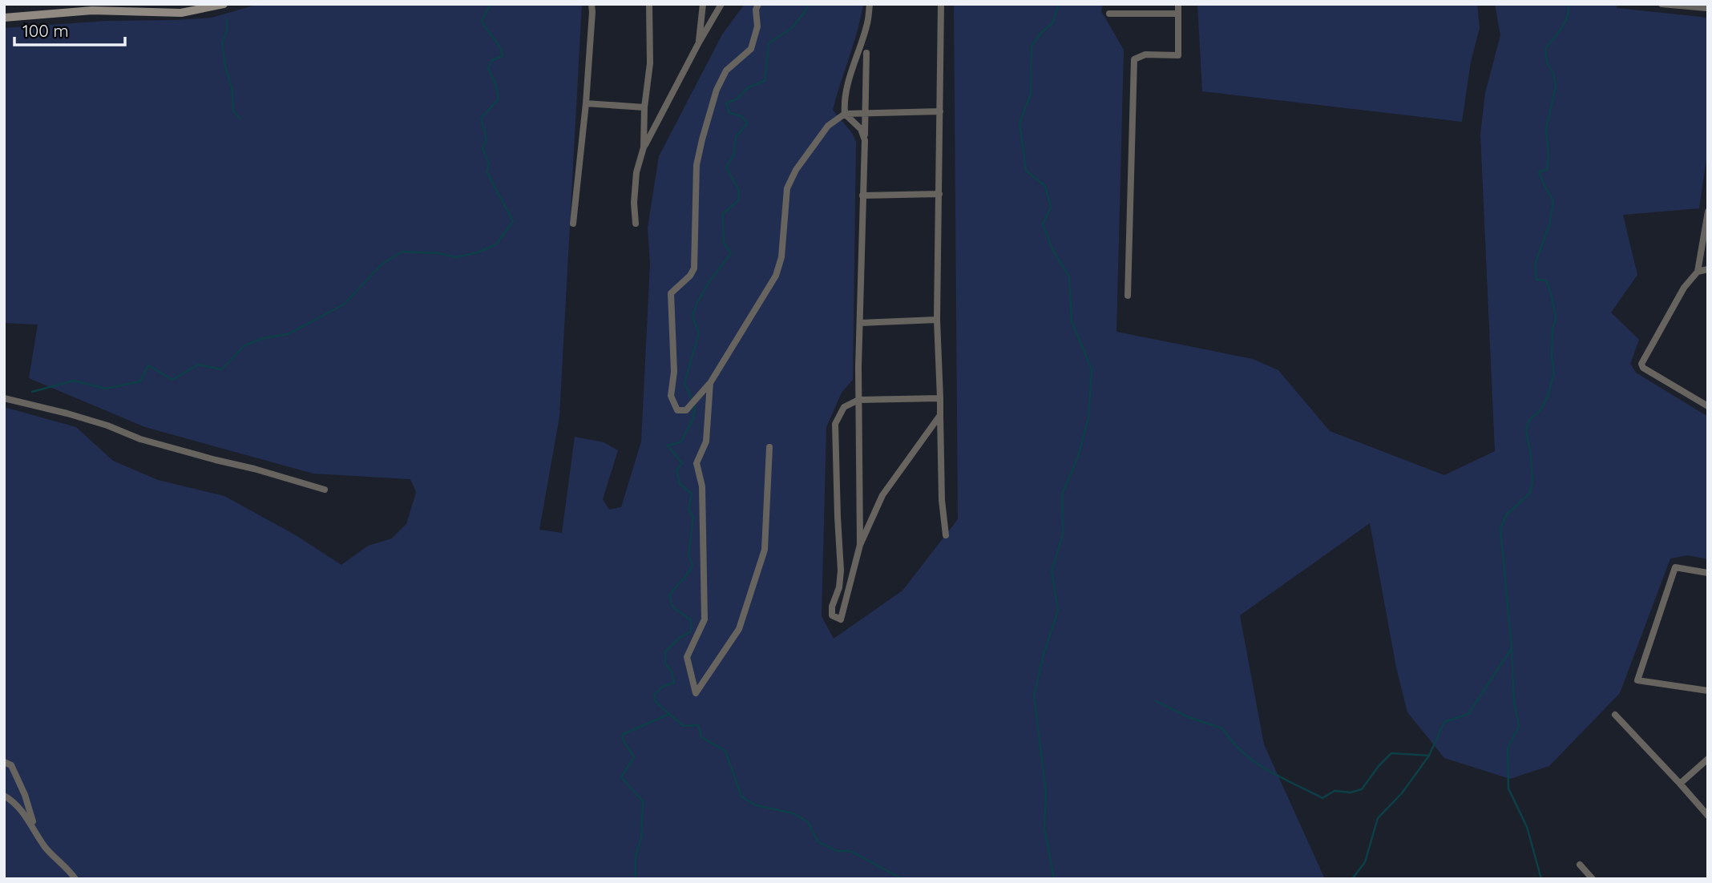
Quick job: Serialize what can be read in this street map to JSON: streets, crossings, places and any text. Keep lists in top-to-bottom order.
{
  "scale_bar": "100 m"
}
